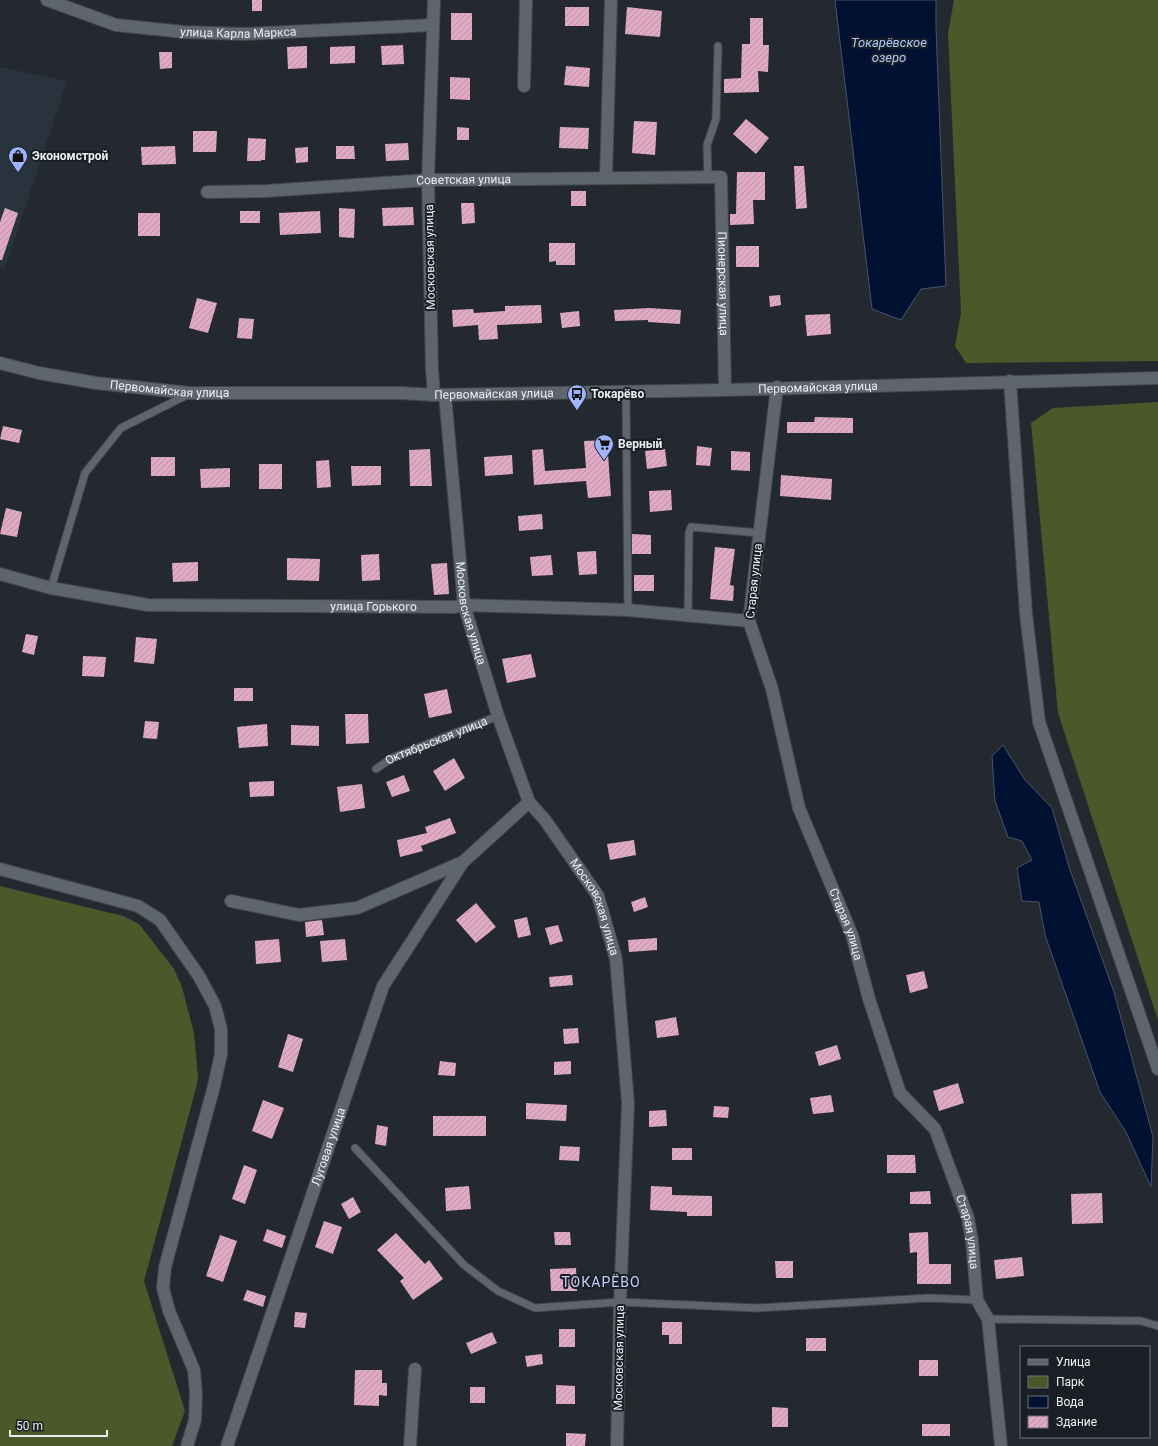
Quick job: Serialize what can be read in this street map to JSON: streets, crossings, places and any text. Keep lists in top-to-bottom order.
{
  "streets": {
    "street": [
      "улица Карла Маркса",
      "Советская улица",
      "Московская улица",
      "Пионерская улица",
      "Первомайская улица",
      "Старая улица",
      "улица Горького",
      "Луговая улица"
    ],
    "lane": ["Октябрьская улица"]
  },
  "crossings": [
    ["улица Карла Маркса", "Московская улица"],
    ["Советская улица", "Московская улица"],
    ["Советская улица", "Пионерская улица"],
    ["Московская улица", "Первомайская улица"],
    ["Московская улица", "улица Горького"],
    ["Московская улица", "Октябрьская улица"],
    ["Пионерская улица", "Первомайская улица"],
    ["Первомайская улица", "Старая улица"],
    ["Старая улица", "улица Горького"]
  ],
  "districts": ["ТОКАРЁВО"],
  "water": ["Токарёвское озеро"],
  "places": {
    "shop": ["Экономстрой"],
    "bus stop": ["Токарёво"],
    "supermarket": ["Верный"]
  },
  "legend": [
    "Улица",
    "Парк",
    "Вода",
    "Здание"
  ],
  "scale_bar": "50 m"
}
